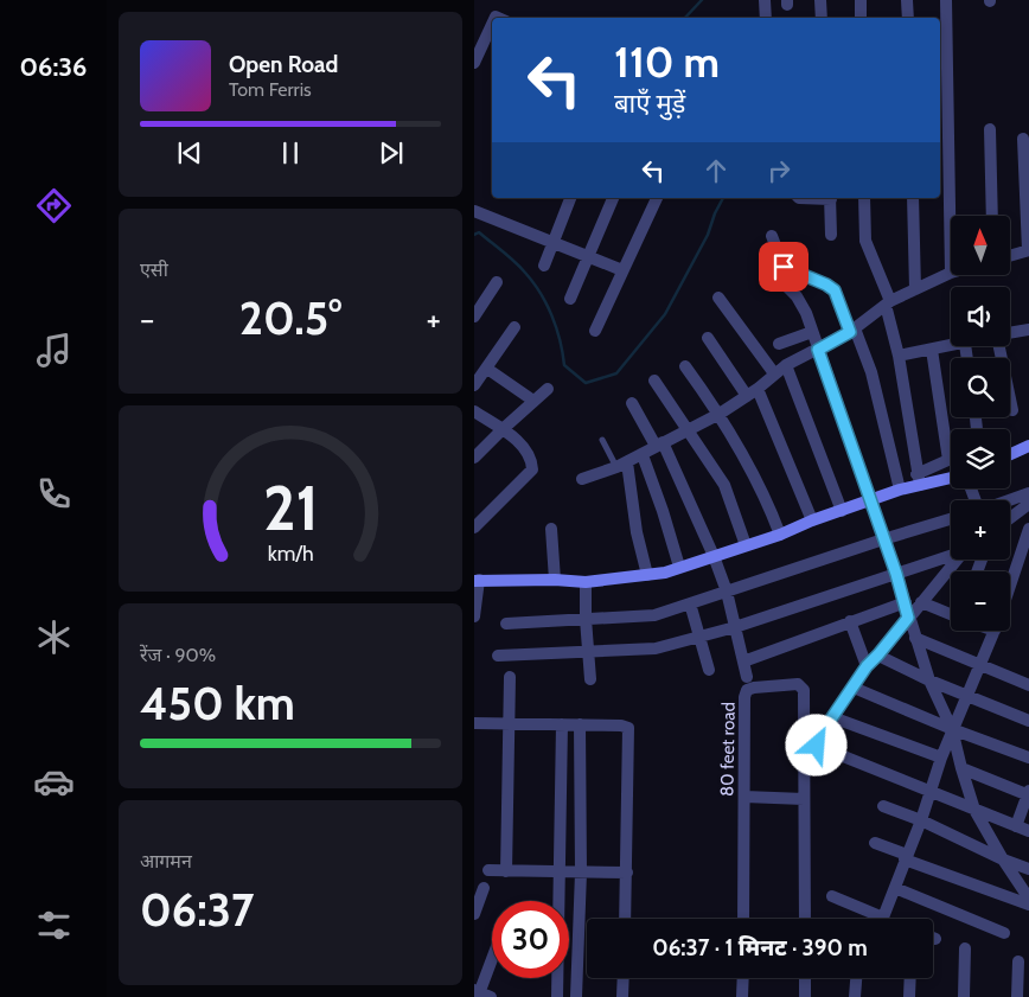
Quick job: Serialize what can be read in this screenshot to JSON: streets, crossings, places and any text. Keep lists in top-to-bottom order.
{
  "streets": {
    "street": ["80 feet road"]
  },
  "north": "top",
  "page": {
    "tabs": "06:36",
    "turn": ["110 m", "बाएँ मुड़ें"],
    "song": ["Open Road", "Tom Ferris"],
    "tile": [
      "एसी",
      ["रेंज · 90%", "450 km"],
      ["आगमन", "06:37"]
    ],
    "map_buttons": ["+", "−"],
    "heat": ["−", "20.5°", "+"],
    "limit": "30",
    "trip": "06:37 · 1 मिनट · 390 m",
    "gauge": ["21", "km/h"]
  }
}
